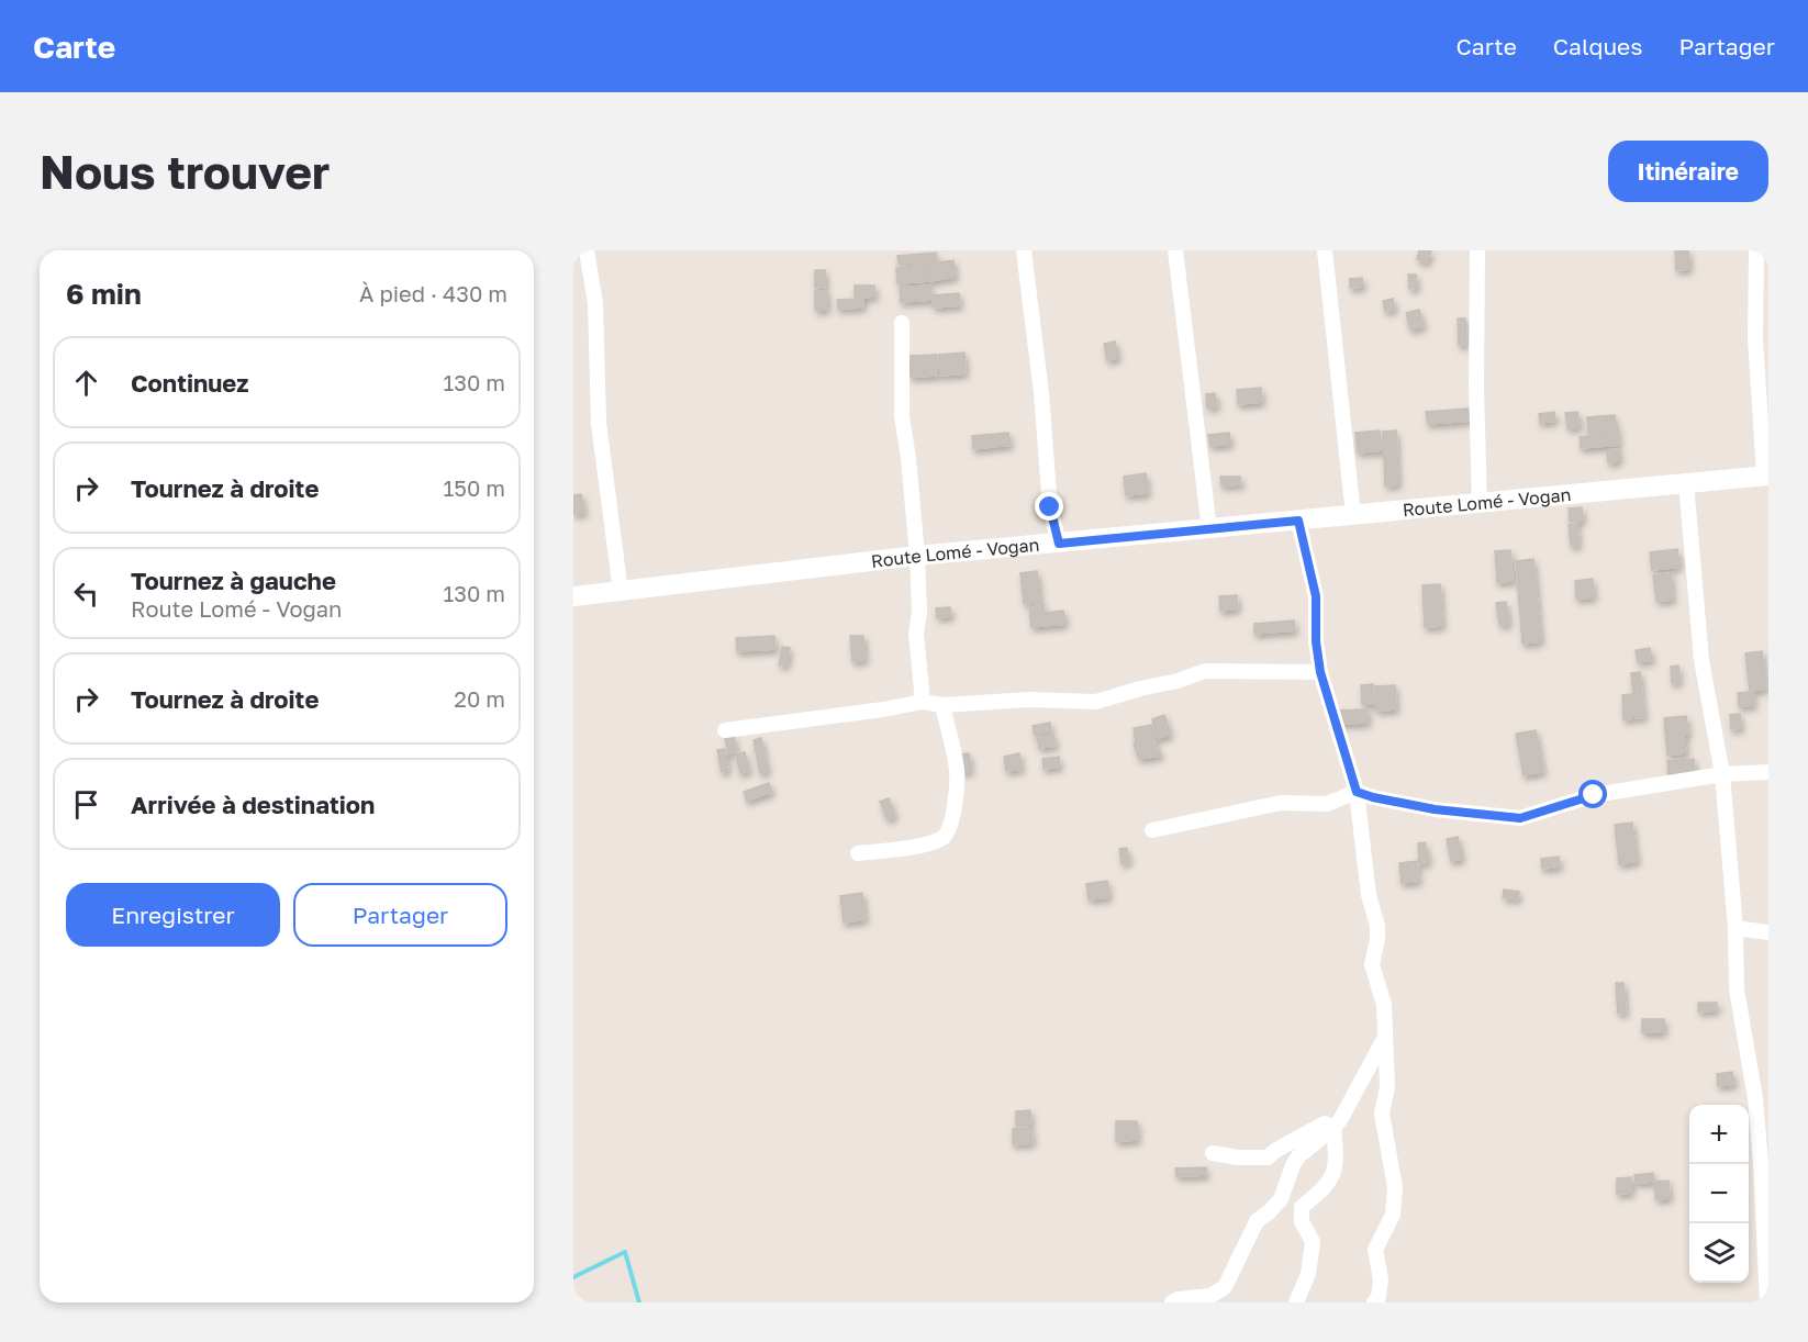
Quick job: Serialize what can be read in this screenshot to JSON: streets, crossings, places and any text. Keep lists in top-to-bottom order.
{
  "streets": {
    "main road": ["Route Lomé - Vogan"]
  },
  "page": {
    "header": "Carte",
    "nav": ["Carte", "Calques", "Partager"],
    "buttons": [
      "Itinéraire",
      ["Enregistrer", "Partager"]
    ],
    "title": "Nous trouver",
    "heading": ["6 min", "À pied · 430 m"],
    "list": [
      ["Continuez", "130 m"],
      ["Tournez à droite", "150 m"],
      ["Tournez à gauche", "Route Lomé - Vogan", "130 m"],
      ["Tournez à droite", "20 m"],
      "Arrivée à destination"
    ],
    "map_buttons": ["+", "−"]
  }
}
